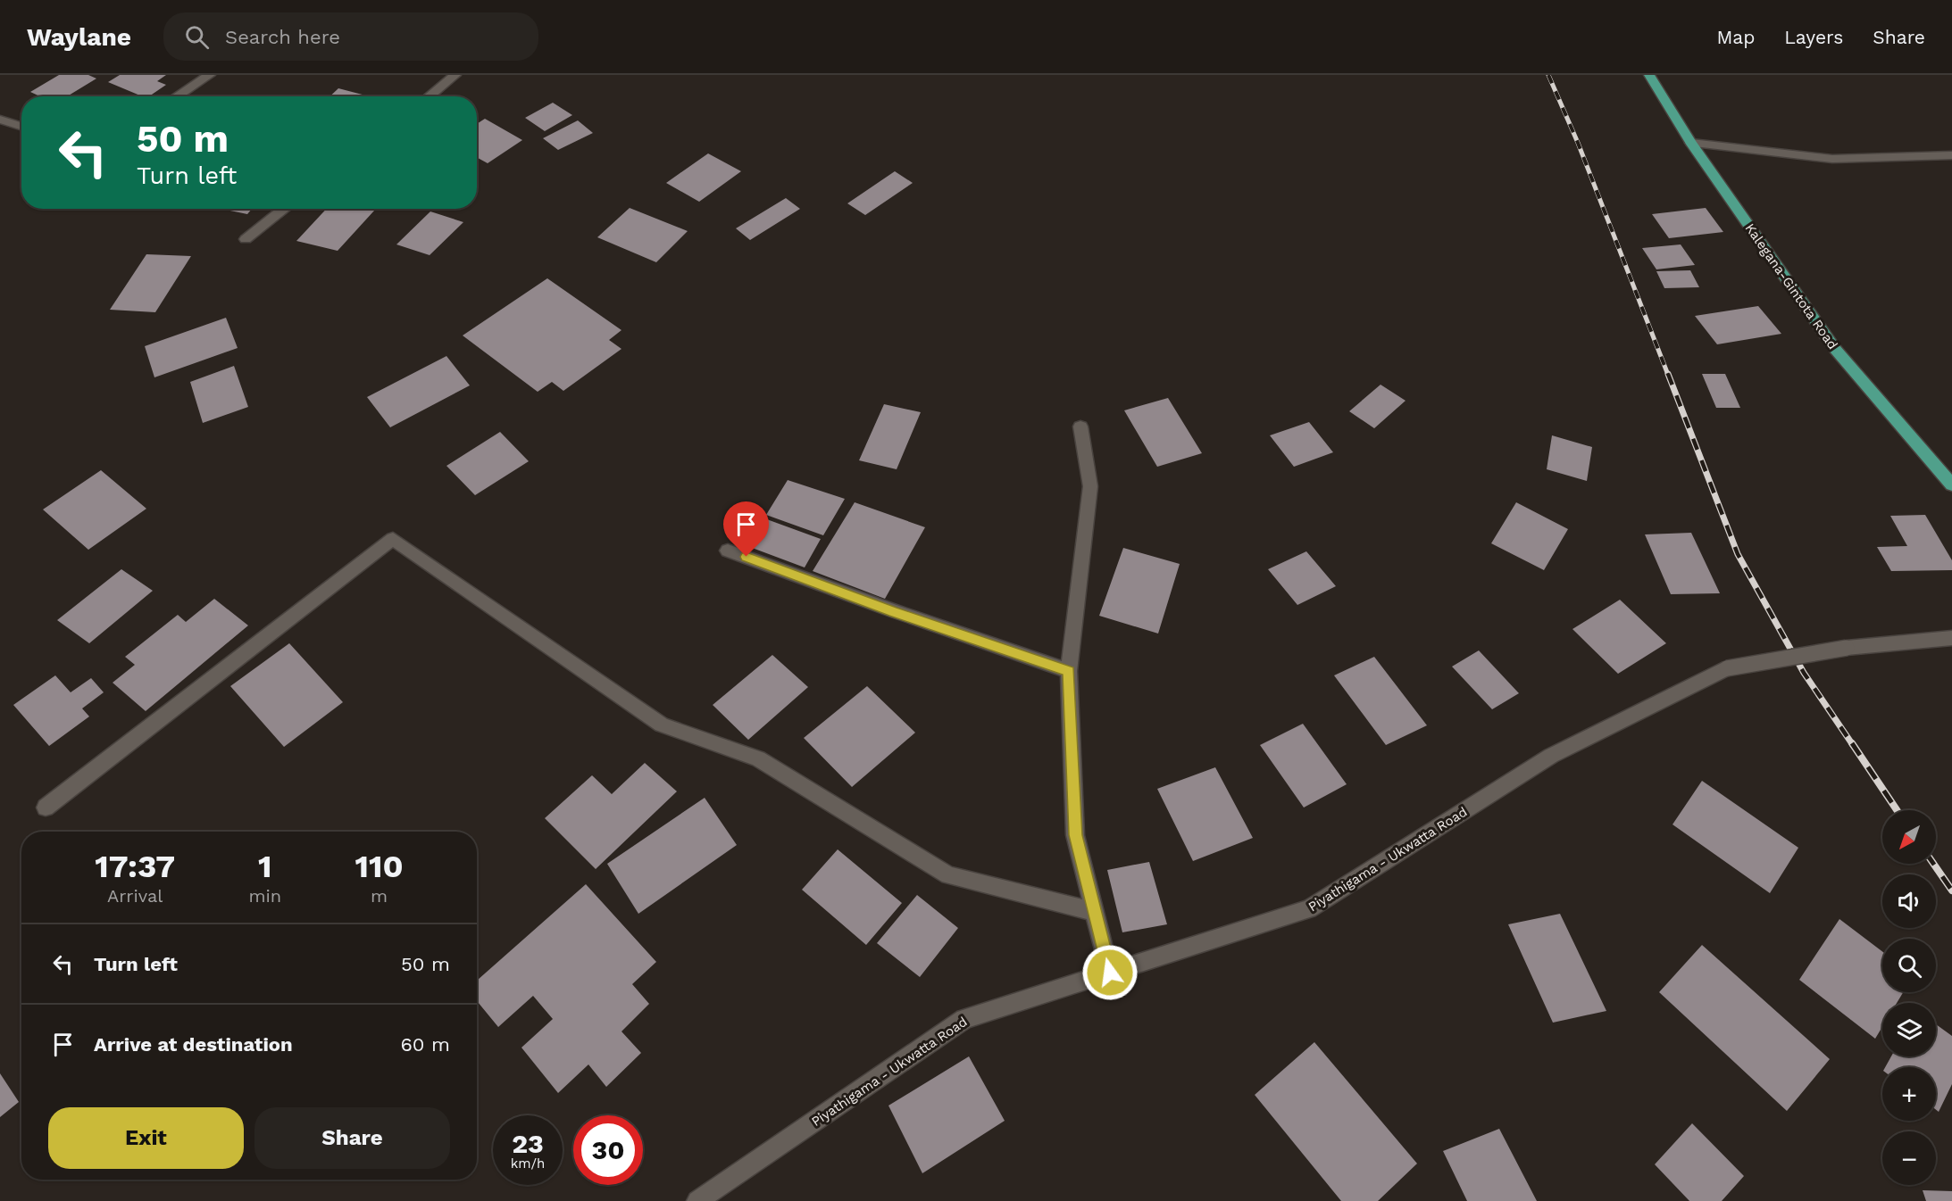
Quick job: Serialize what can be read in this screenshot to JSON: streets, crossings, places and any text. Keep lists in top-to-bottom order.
{
  "streets": {
    "main road": ["Kalegana-Gintota Road"],
    "street": ["Piyathigama - Ukwatta Road"]
  },
  "north": "bottom left",
  "page": {
    "header": "Waylane",
    "search": "Search here",
    "nav": ["Map", "Layers", "Share"],
    "turn": ["50 m", "Turn left"],
    "map_buttons": ["+", "−"],
    "eta": [
      "17:37",
      "Arrival",
      "1",
      "min",
      "110",
      "m"
    ],
    "list": [
      {
        "name": "Turn left",
        "value": "50 m"
      },
      {
        "name": "Arrive at destination",
        "value": "60 m"
      }
    ],
    "buttons": ["Exit", "Share"],
    "speed": "23 km/h",
    "limit": "30"
  }
}
